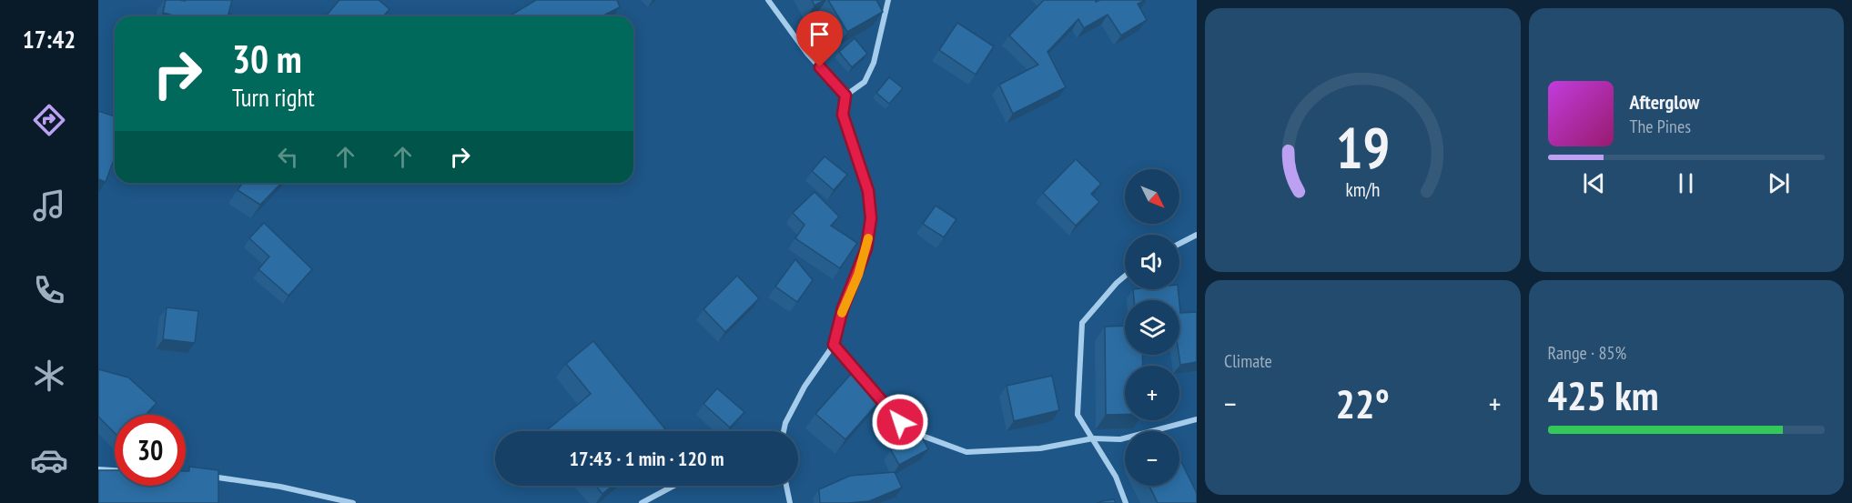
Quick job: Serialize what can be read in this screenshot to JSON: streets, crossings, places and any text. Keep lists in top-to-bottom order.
{
  "north": "bottom right",
  "page": {
    "tabs": "17:42",
    "turn": ["30 m", "Turn right"],
    "song": ["Afterglow", "The Pines"],
    "map_buttons": ["+", "−"],
    "tile": [
      "Climate",
      ["Range · 85%", "425 km"]
    ],
    "heat": ["−", "22°", "+"],
    "limit": "30",
    "trip": "17:43 · 1 min · 120 m",
    "gauge": ["19", "km/h"]
  }
}
